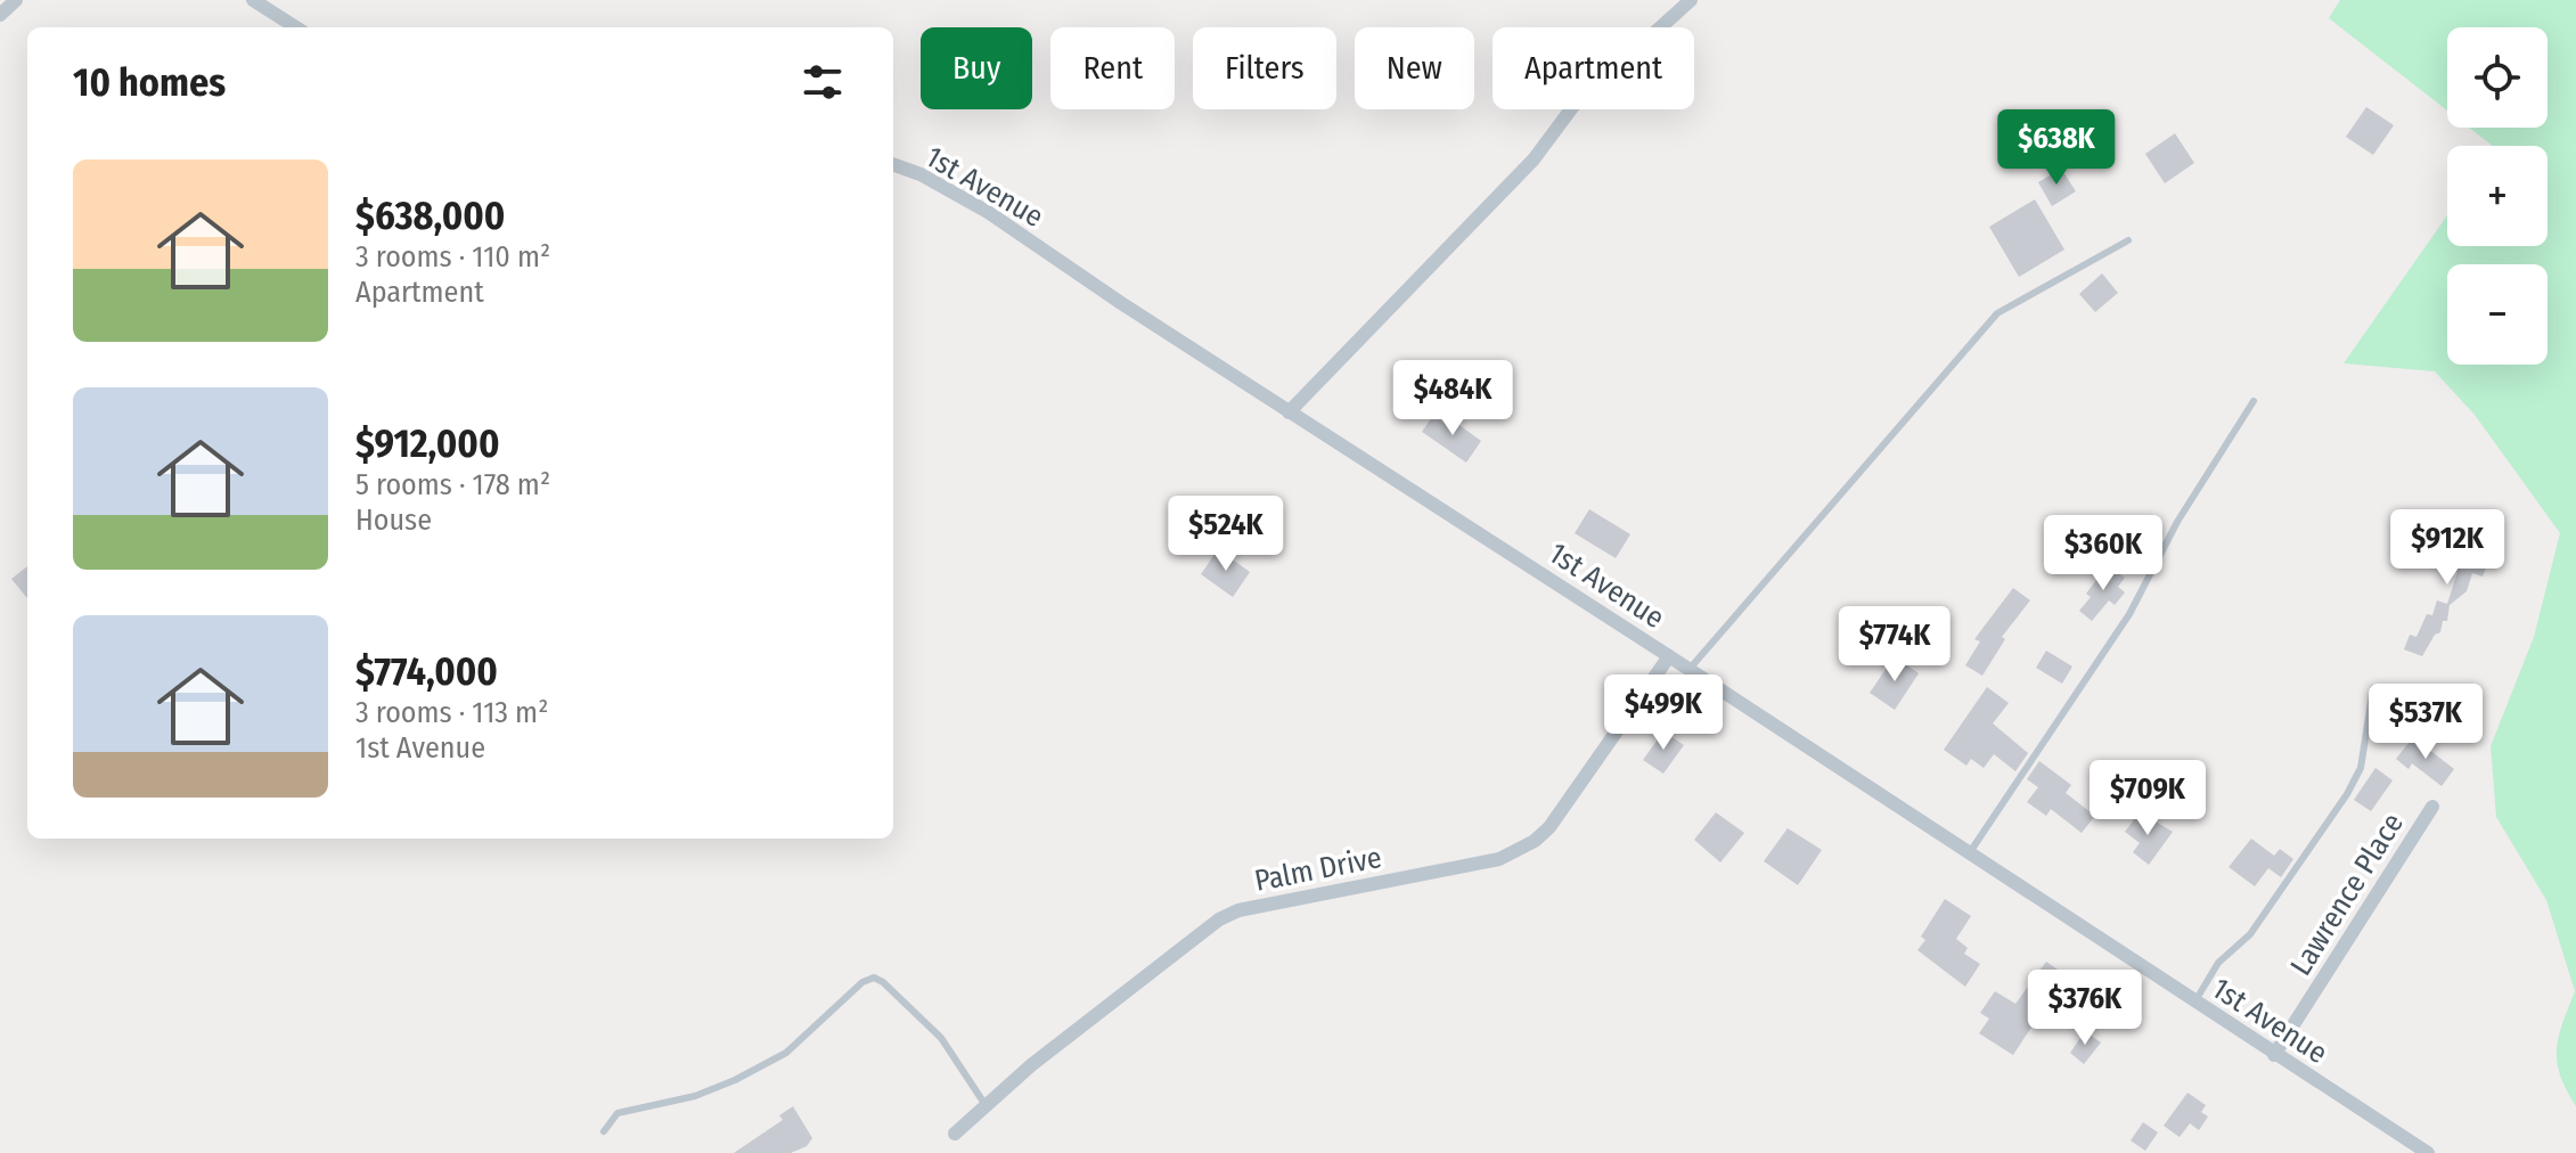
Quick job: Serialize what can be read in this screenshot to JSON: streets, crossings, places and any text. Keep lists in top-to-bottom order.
{
  "streets": {
    "street": ["1st Avenue", "Palm Drive", "Lawrence Place"]
  },
  "crossings": [
    ["1st Avenue", "Palm Drive"],
    ["1st Avenue", "Lawrence Place"]
  ],
  "page": {
    "map_buttons": ["+", "−"],
    "chip": [
      "Buy",
      "Rent",
      "Filters",
      "New",
      "Apartment"
    ],
    "heading": "10 homes",
    "price": [
      "$638K",
      "$484K",
      "$524K",
      "$912K",
      "$360K",
      "$774K",
      "$499K",
      "$537K",
      "$709K",
      "$376K"
    ],
    "list": [
      {
        "name": "$638,000",
        "note": "3 rooms · 110 m² · Apartment"
      },
      {
        "name": "$912,000",
        "note": "5 rooms · 178 m² · House"
      },
      {
        "name": "$774,000",
        "note": "3 rooms · 113 m² · 1st Avenue"
      }
    ]
  }
}
